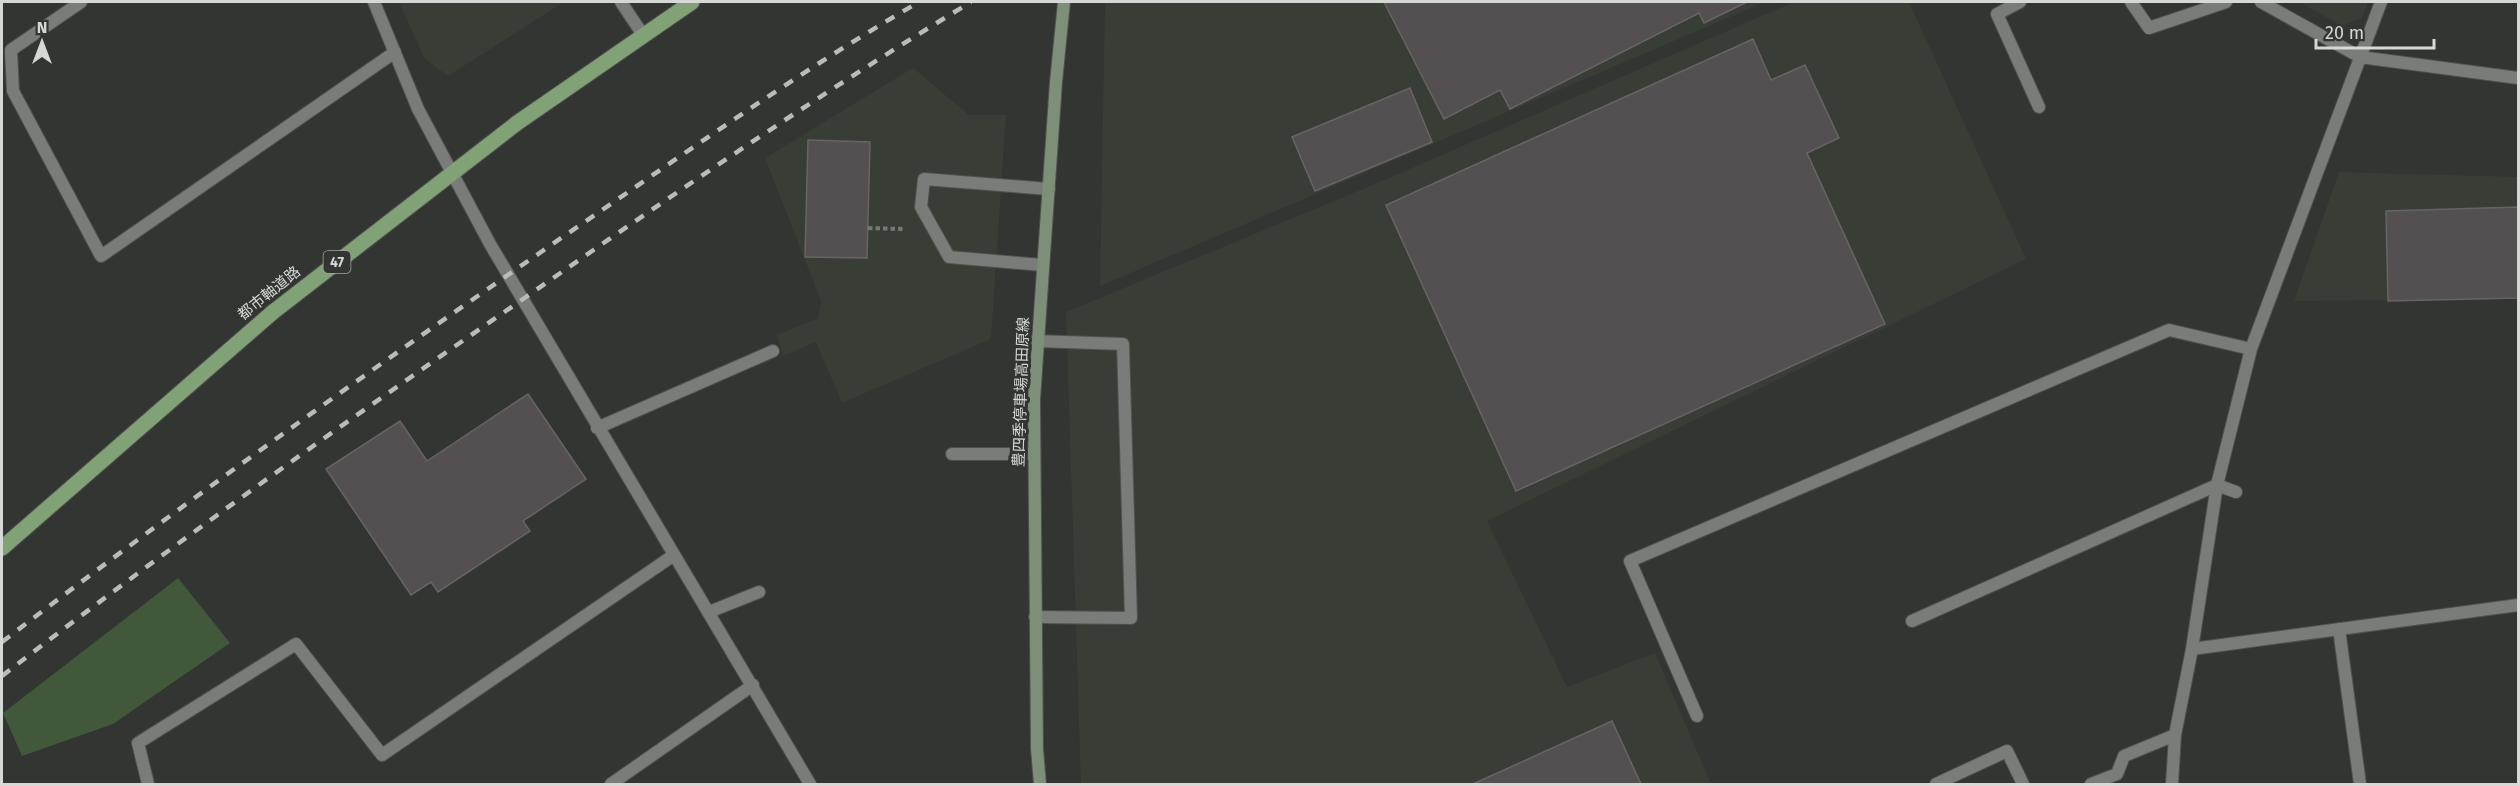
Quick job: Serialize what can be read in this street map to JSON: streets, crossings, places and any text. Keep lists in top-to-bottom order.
{
  "streets": {
    "main road": ["47", "都市軸道路", "豊四季停車場高田原線"]
  },
  "scale_bar": "20 m",
  "north": "top"
}
